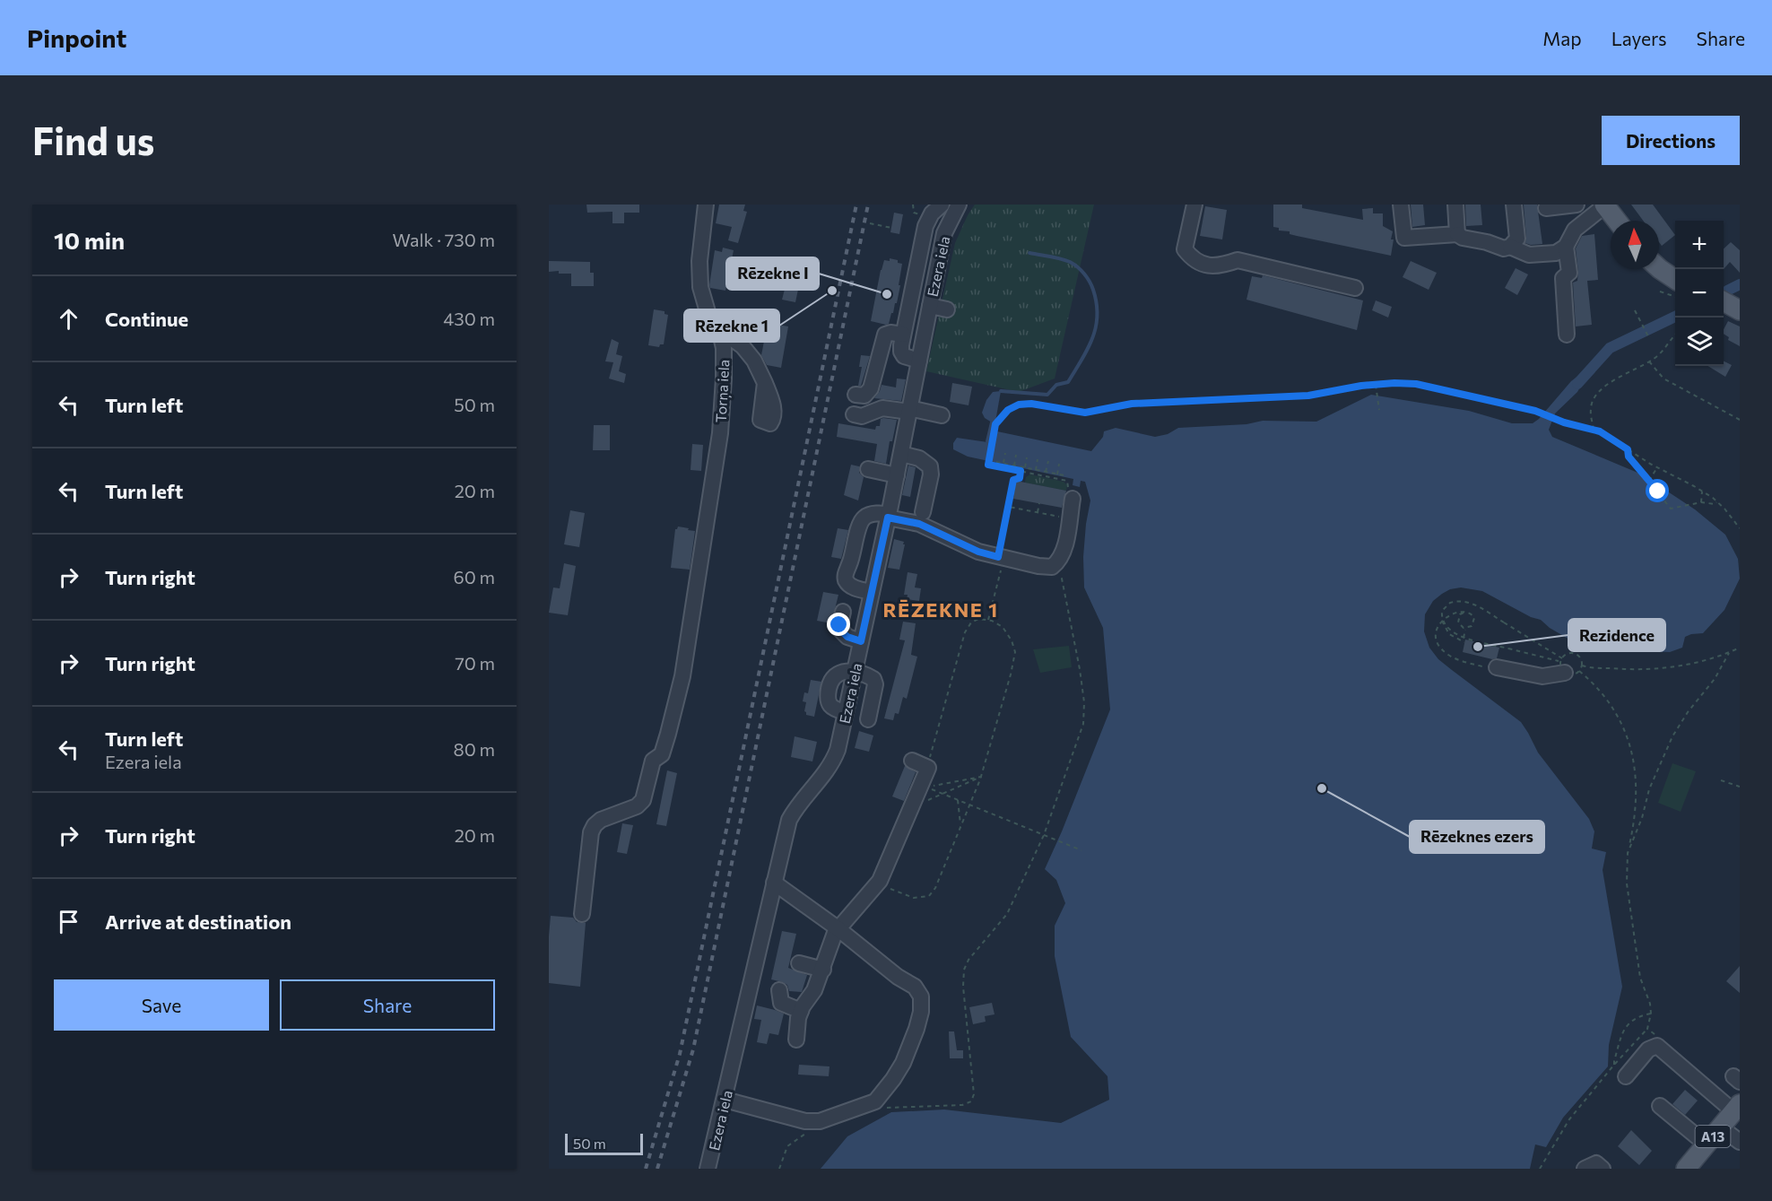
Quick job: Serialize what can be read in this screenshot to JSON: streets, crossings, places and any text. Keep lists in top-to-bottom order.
{
  "streets": {
    "main road": ["A13"],
    "street": ["Ezera iela", "Torņa iela"]
  },
  "districts": ["RĒZEKNE 1"],
  "places": [
    "Rēzekne 1",
    "Rēzekne I",
    "Rezidence",
    "Rēzeknes ezers"
  ],
  "scale_bar": "50 m",
  "north": "top",
  "page": {
    "header": "Pinpoint",
    "nav": ["Map", "Layers", "Share"],
    "buttons": [
      "Directions",
      ["Save", "Share"]
    ],
    "title": "Find us",
    "heading": ["10 min", "Walk · 730 m"],
    "map_buttons": ["+", "−"],
    "list": [
      ["Continue", "430 m"],
      ["Turn left", "50 m"],
      ["Turn left", "20 m"],
      ["Turn right", "60 m"],
      ["Turn right", "70 m"],
      ["Turn left", "Ezera iela", "80 m"],
      ["Turn right", "20 m"],
      "Arrive at destination"
    ],
    "scale": "50 m"
  }
}
